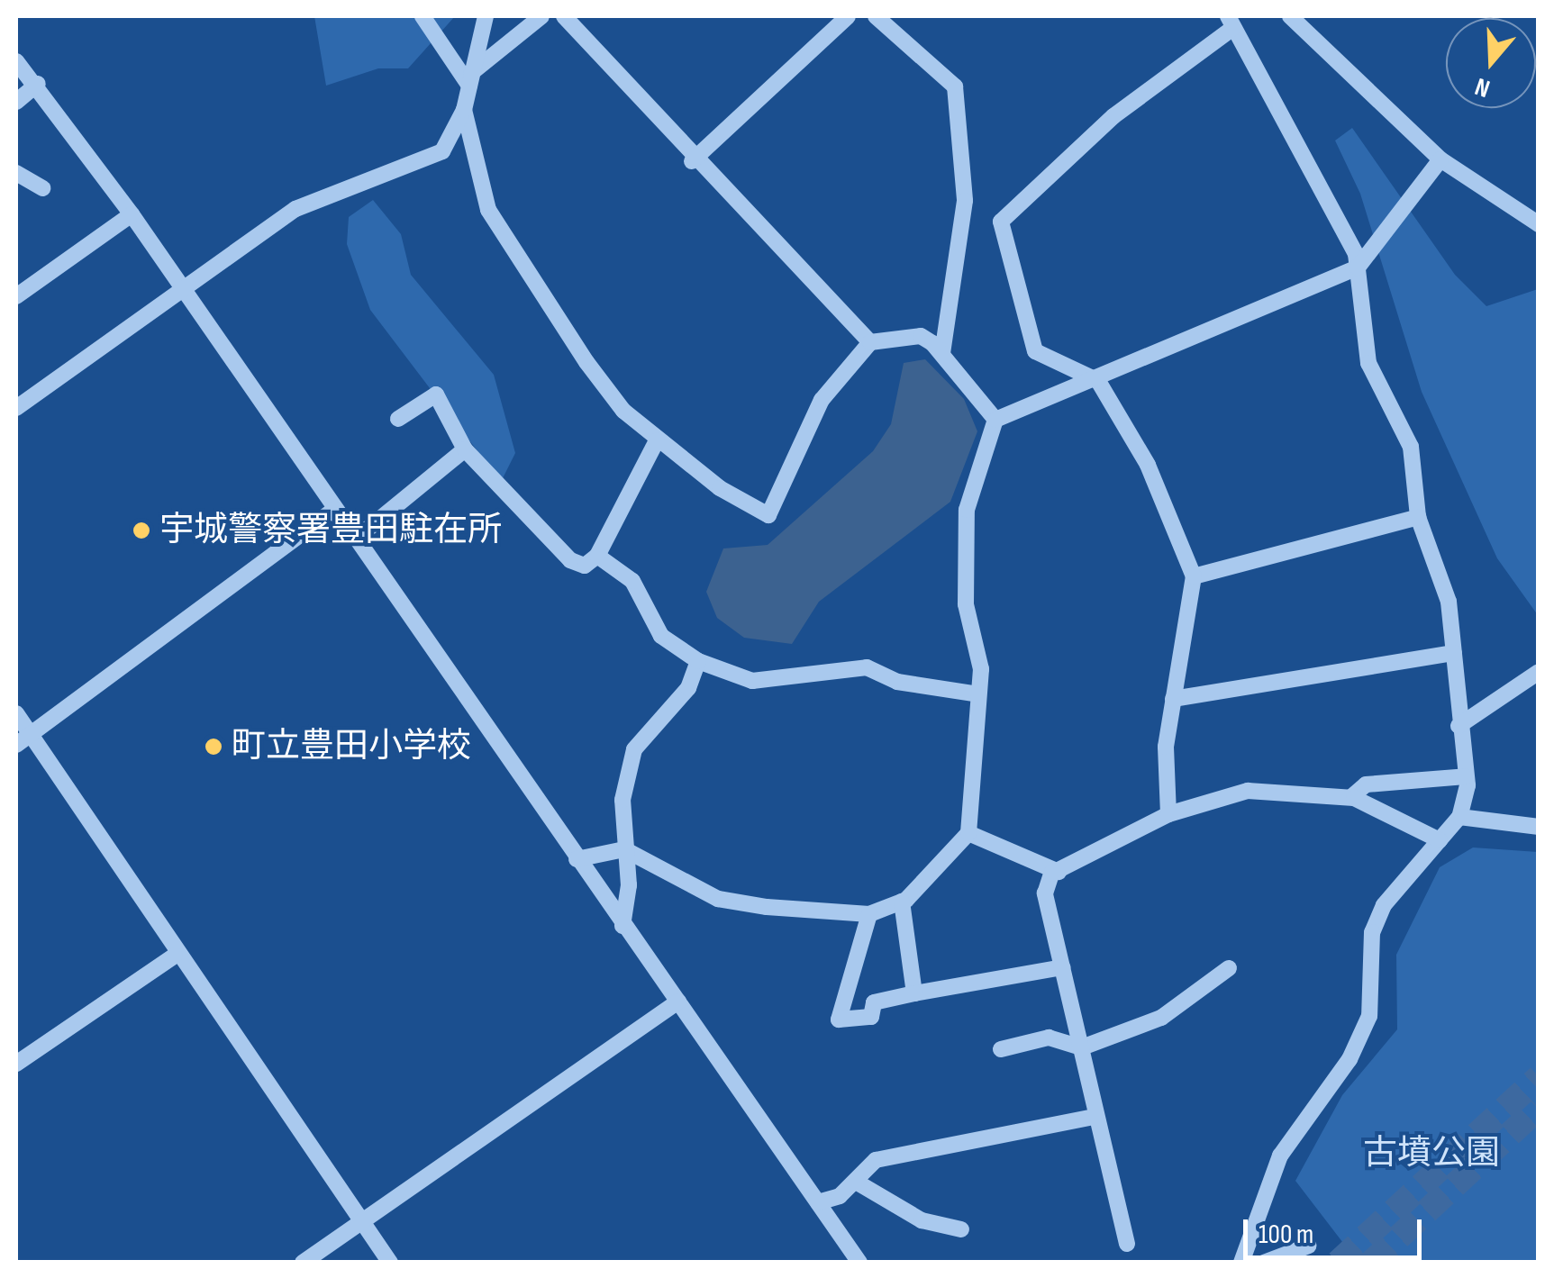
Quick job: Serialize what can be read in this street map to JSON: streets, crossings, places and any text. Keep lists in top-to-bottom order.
{
  "parks": ["古墳公園"],
  "places": ["宇城警察署豊田駐在所", "町立豊田小学校"],
  "scale_bar": "100 m",
  "north": "bottom"
}
